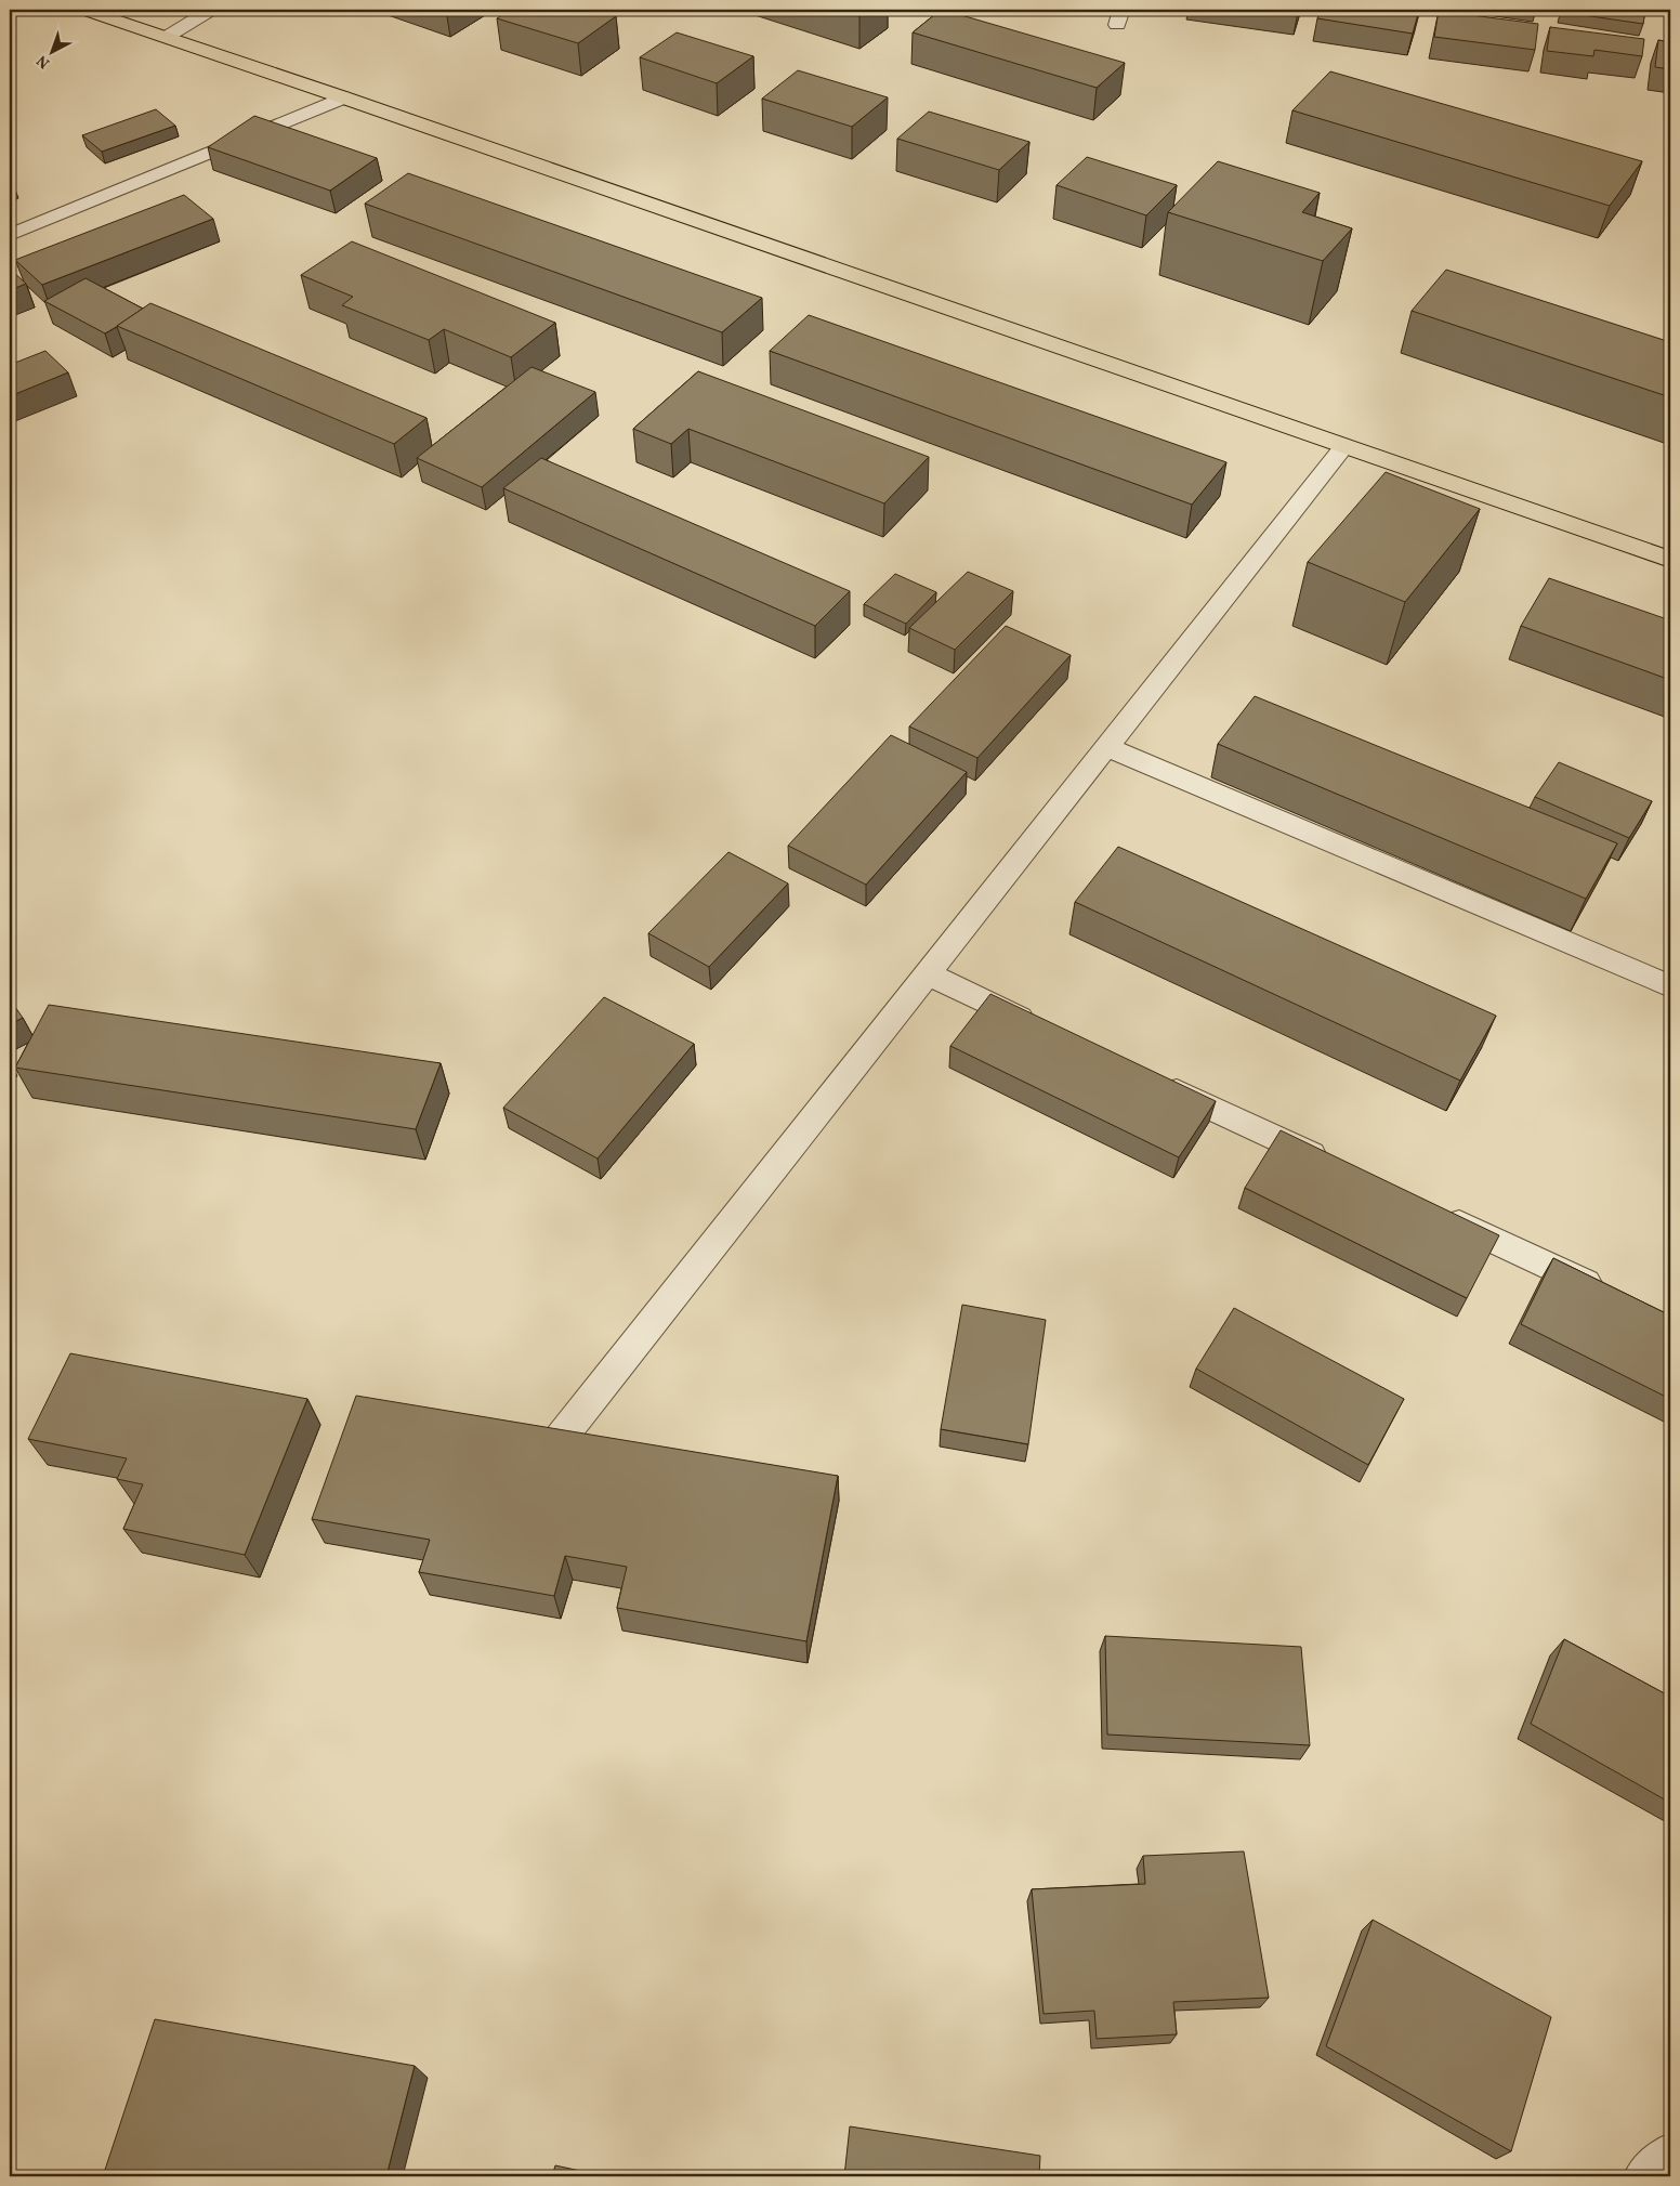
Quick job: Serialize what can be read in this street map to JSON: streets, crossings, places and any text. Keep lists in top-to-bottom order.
{
  "north": "bottom left"
}
